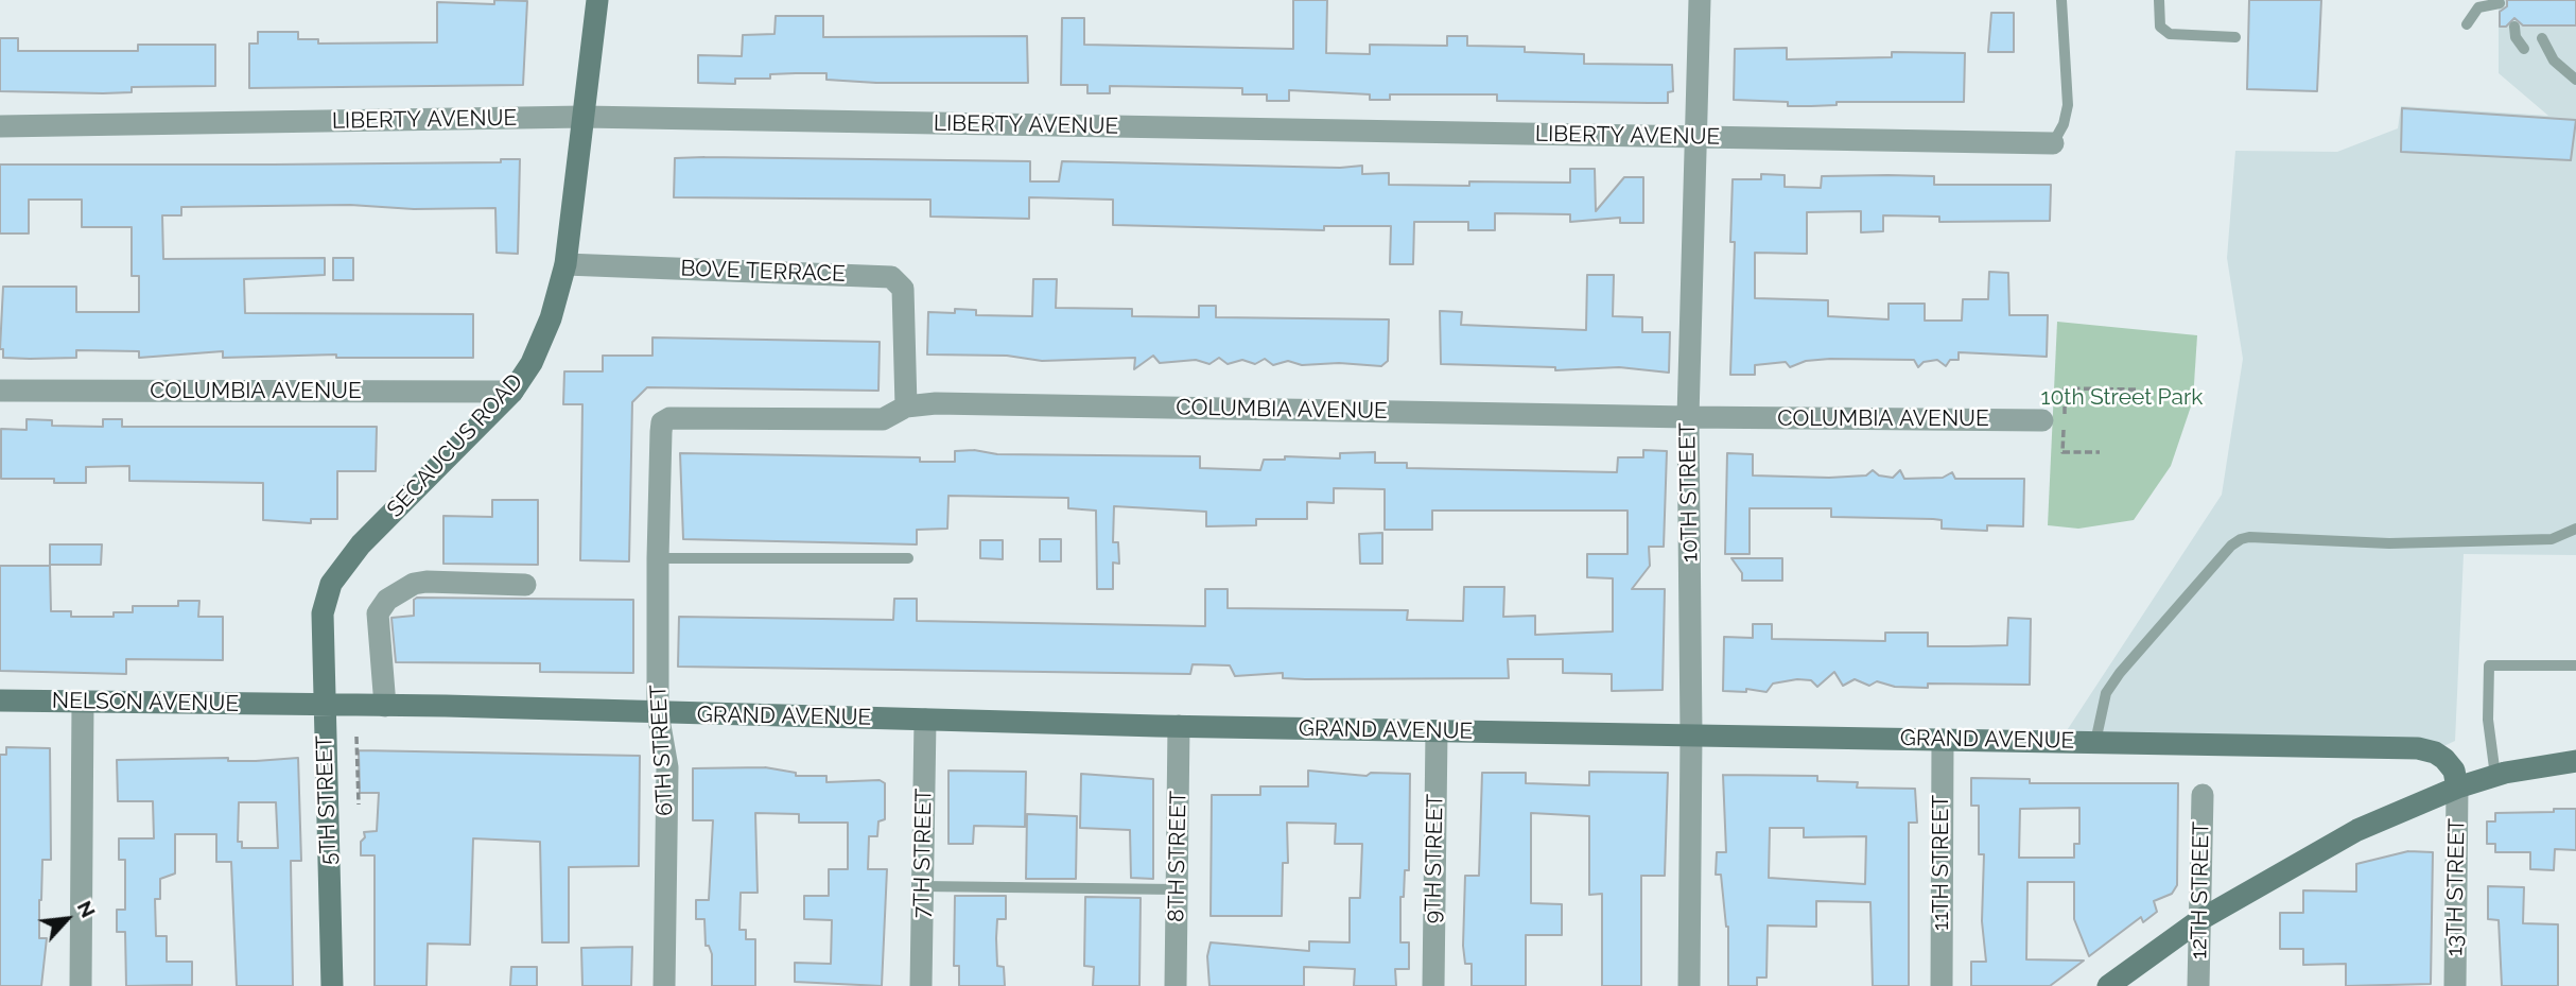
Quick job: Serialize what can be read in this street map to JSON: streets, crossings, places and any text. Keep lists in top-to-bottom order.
{
  "streets": {
    "street": [
      "LIBERTY AVENUE",
      "BOVE TERRACE",
      "COLUMBIA AVENUE",
      "SECAUCUS ROAD",
      "10TH STREET",
      "NELSON AVENUE",
      "GRAND AVENUE",
      "6TH STREET",
      "5TH STREET",
      "7TH STREET",
      "8TH STREET",
      "9TH STREET",
      "11TH STREET",
      "13TH STREET",
      "12TH STREET"
    ]
  },
  "crossings": [
    ["LIBERTY AVENUE", "SECAUCUS ROAD"],
    ["LIBERTY AVENUE", "10TH STREET"],
    ["BOVE TERRACE", "COLUMBIA AVENUE"],
    ["BOVE TERRACE", "SECAUCUS ROAD"],
    ["COLUMBIA AVENUE", "SECAUCUS ROAD"],
    ["COLUMBIA AVENUE", "10TH STREET"],
    ["COLUMBIA AVENUE", "6TH STREET"],
    ["SECAUCUS ROAD", "5TH STREET"],
    ["10TH STREET", "GRAND AVENUE"],
    ["NELSON AVENUE", "GRAND AVENUE"],
    ["GRAND AVENUE", "6TH STREET"],
    ["GRAND AVENUE", "7TH STREET"],
    ["GRAND AVENUE", "8TH STREET"],
    ["GRAND AVENUE", "9TH STREET"],
    ["GRAND AVENUE", "11TH STREET"],
    ["GRAND AVENUE", "13TH STREET"]
  ],
  "parks": ["10th Street Park"],
  "north": "top right"
}
